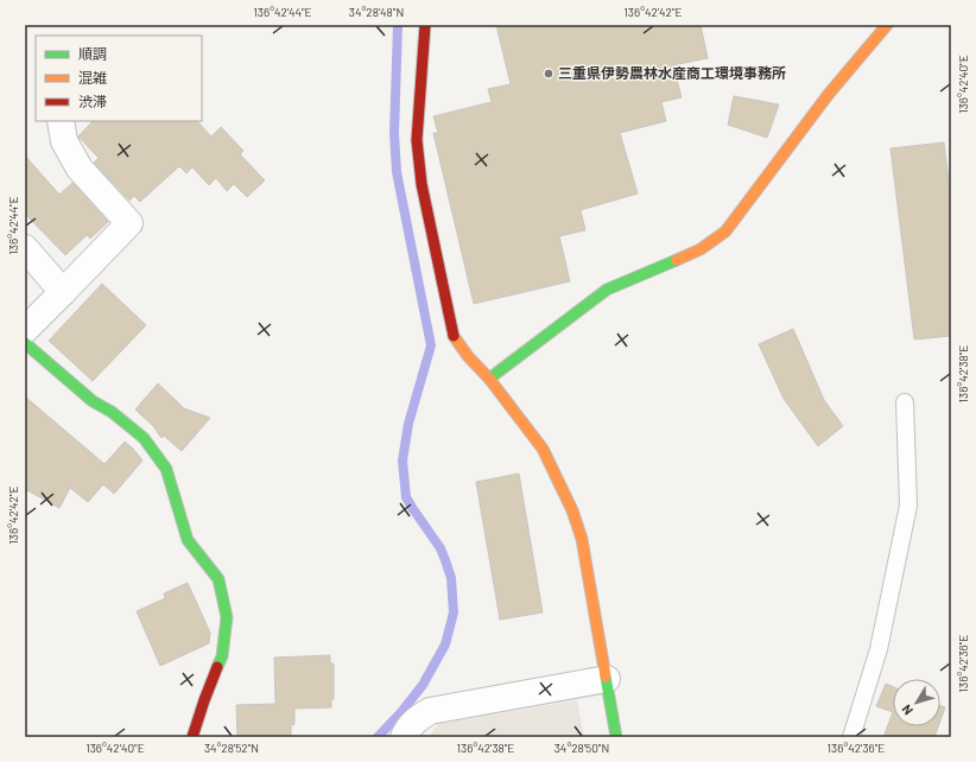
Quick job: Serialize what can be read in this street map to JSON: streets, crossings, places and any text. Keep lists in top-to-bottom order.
{
  "places": ["三重県伊勢農林水産商工環境事務所"],
  "legend": ["順調", "混雑", "渋滞"],
  "north": "bottom left",
  "coordinates": [
    "136°42'44\"E",
    "34°28'48\"N",
    "136°42'42\"E",
    "136°42'40\"E",
    "136°42'38\"E",
    "136°42'36\"E",
    "34°28'52\"N",
    "34°28'50\"N"
  ]
}
